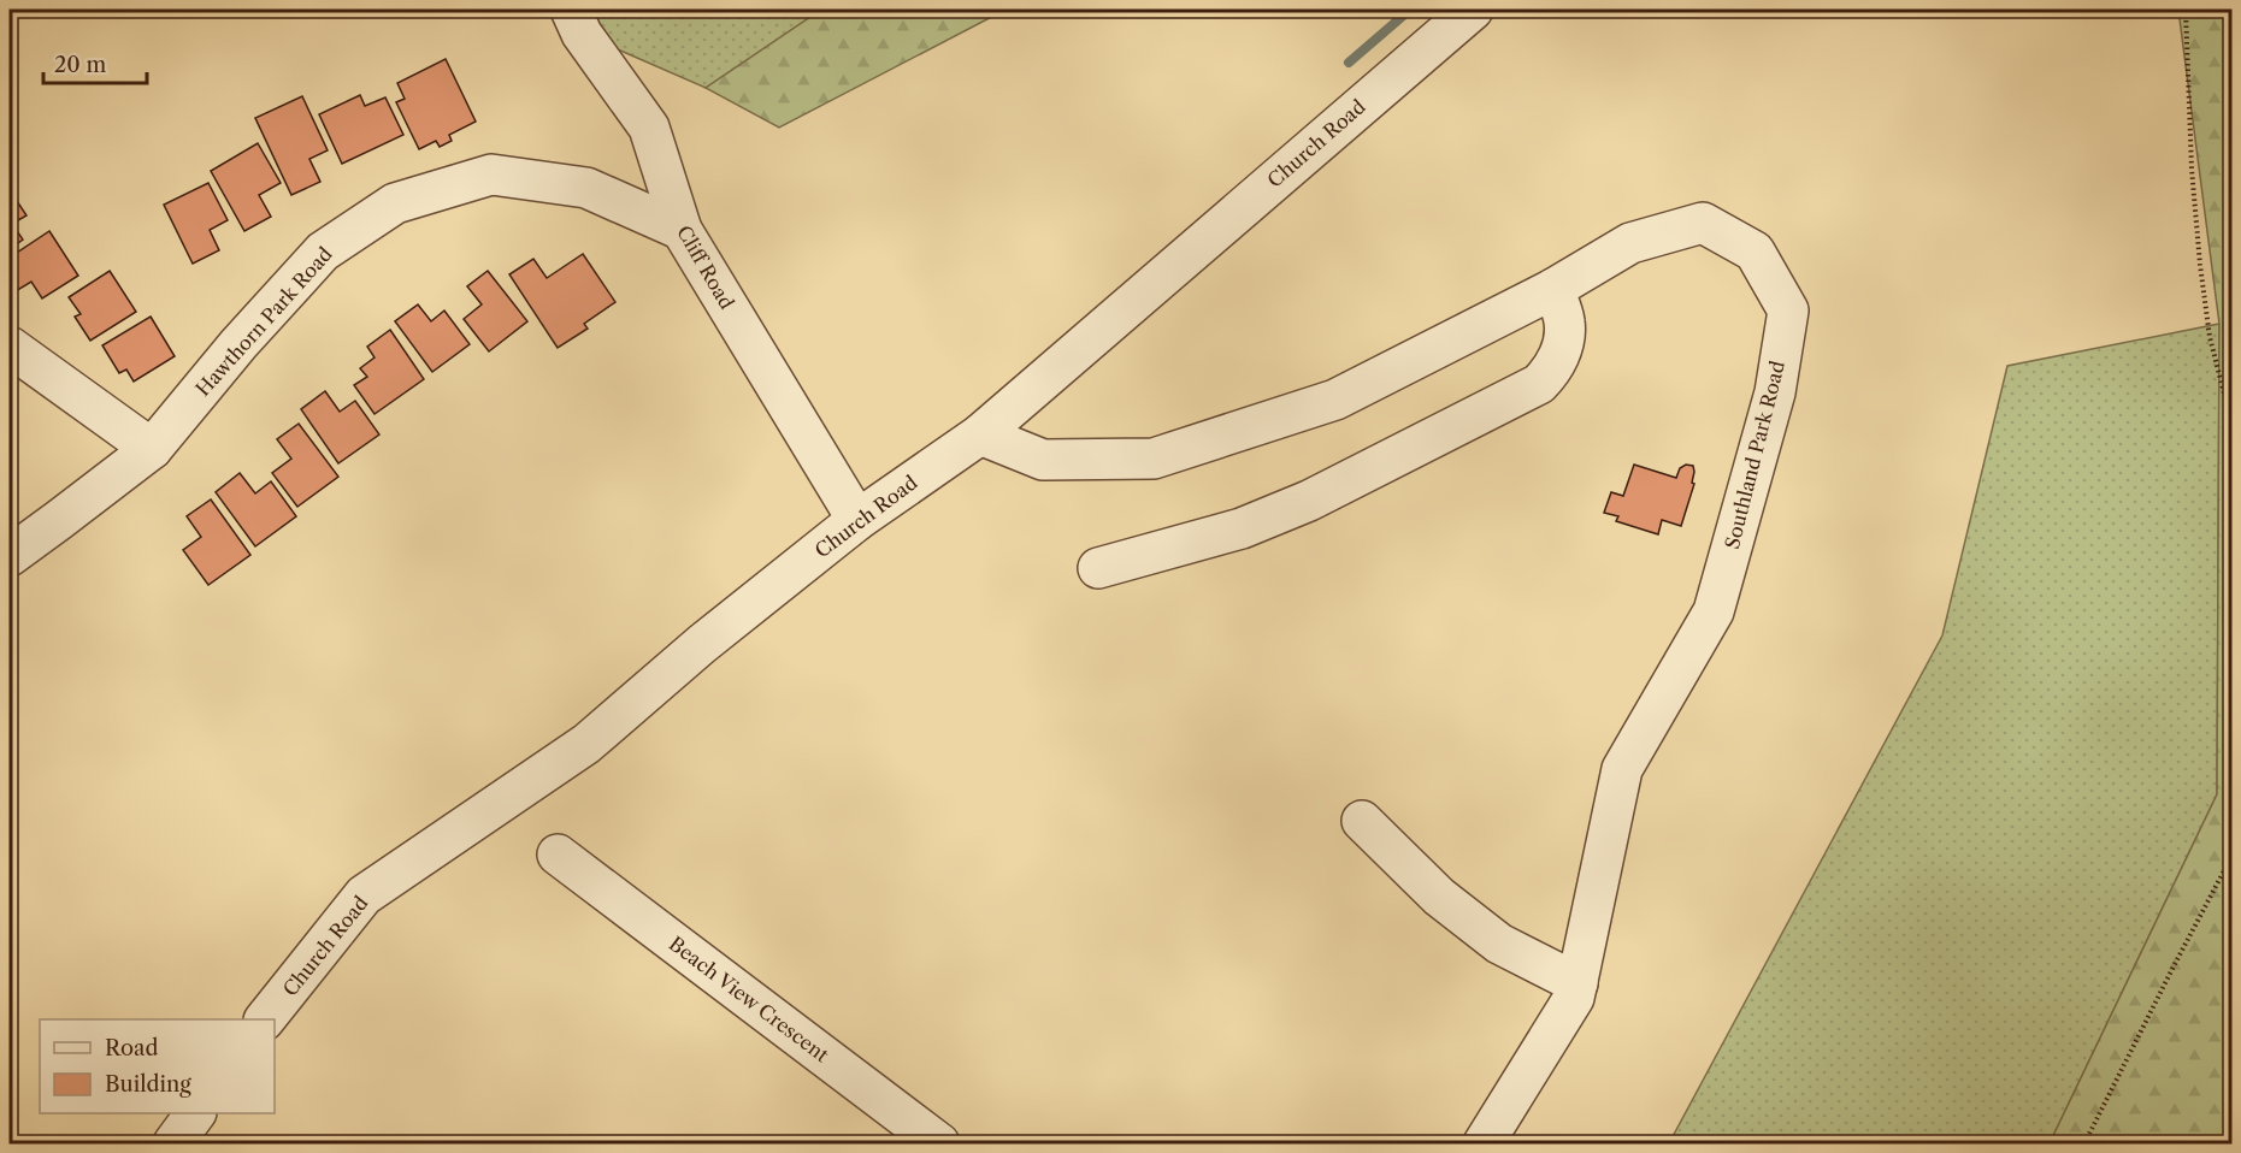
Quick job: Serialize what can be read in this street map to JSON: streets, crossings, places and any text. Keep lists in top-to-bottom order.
{
  "streets": {
    "street": [
      "Church Road",
      "Cliff Road",
      "Hawthorn Park Road",
      "Southland Park Road",
      "Beach View Crescent"
    ]
  },
  "crossings": [
    ["Church Road", "Cliff Road"],
    ["Church Road", "Southland Park Road"],
    ["Cliff Road", "Hawthorn Park Road"]
  ],
  "legend": ["Road", "Building"],
  "scale_bar": "20 m"
}
